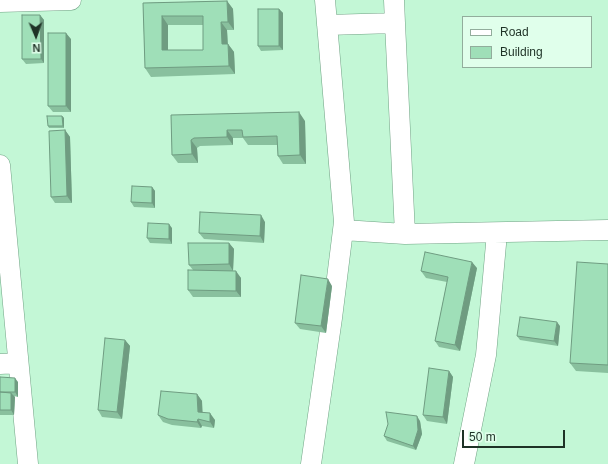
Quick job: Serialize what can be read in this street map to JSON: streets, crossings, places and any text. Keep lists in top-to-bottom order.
{
  "legend": ["Road", "Building"],
  "scale_bar": "50 m",
  "north": "bottom"
}
